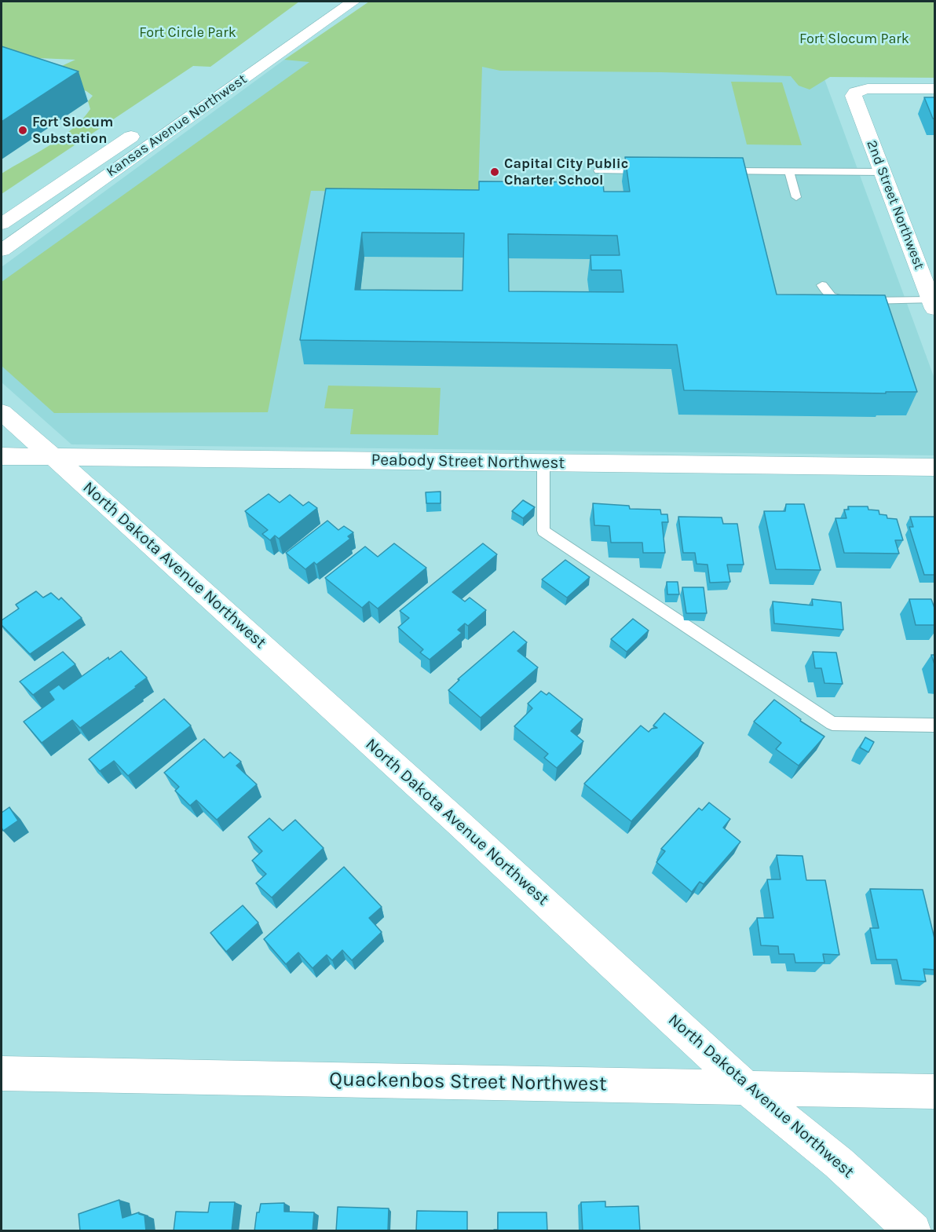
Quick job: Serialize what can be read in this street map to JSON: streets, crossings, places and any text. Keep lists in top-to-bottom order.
{
  "streets": {
    "street": [
      "Kansas Avenue Northwest",
      "2nd Street Northwest",
      "Peabody Street Northwest",
      "North Dakota Avenue Northwest",
      "Quackenbos Street Northwest"
    ]
  },
  "crossings": [
    ["Peabody Street Northwest", "North Dakota Avenue Northwest"],
    ["North Dakota Avenue Northwest", "Quackenbos Street Northwest"]
  ],
  "parks": ["Fort Circle Park", "Fort Slocum Park"],
  "places": ["Fort Slocum Substation", "Capital City Public Charter School"]
}
